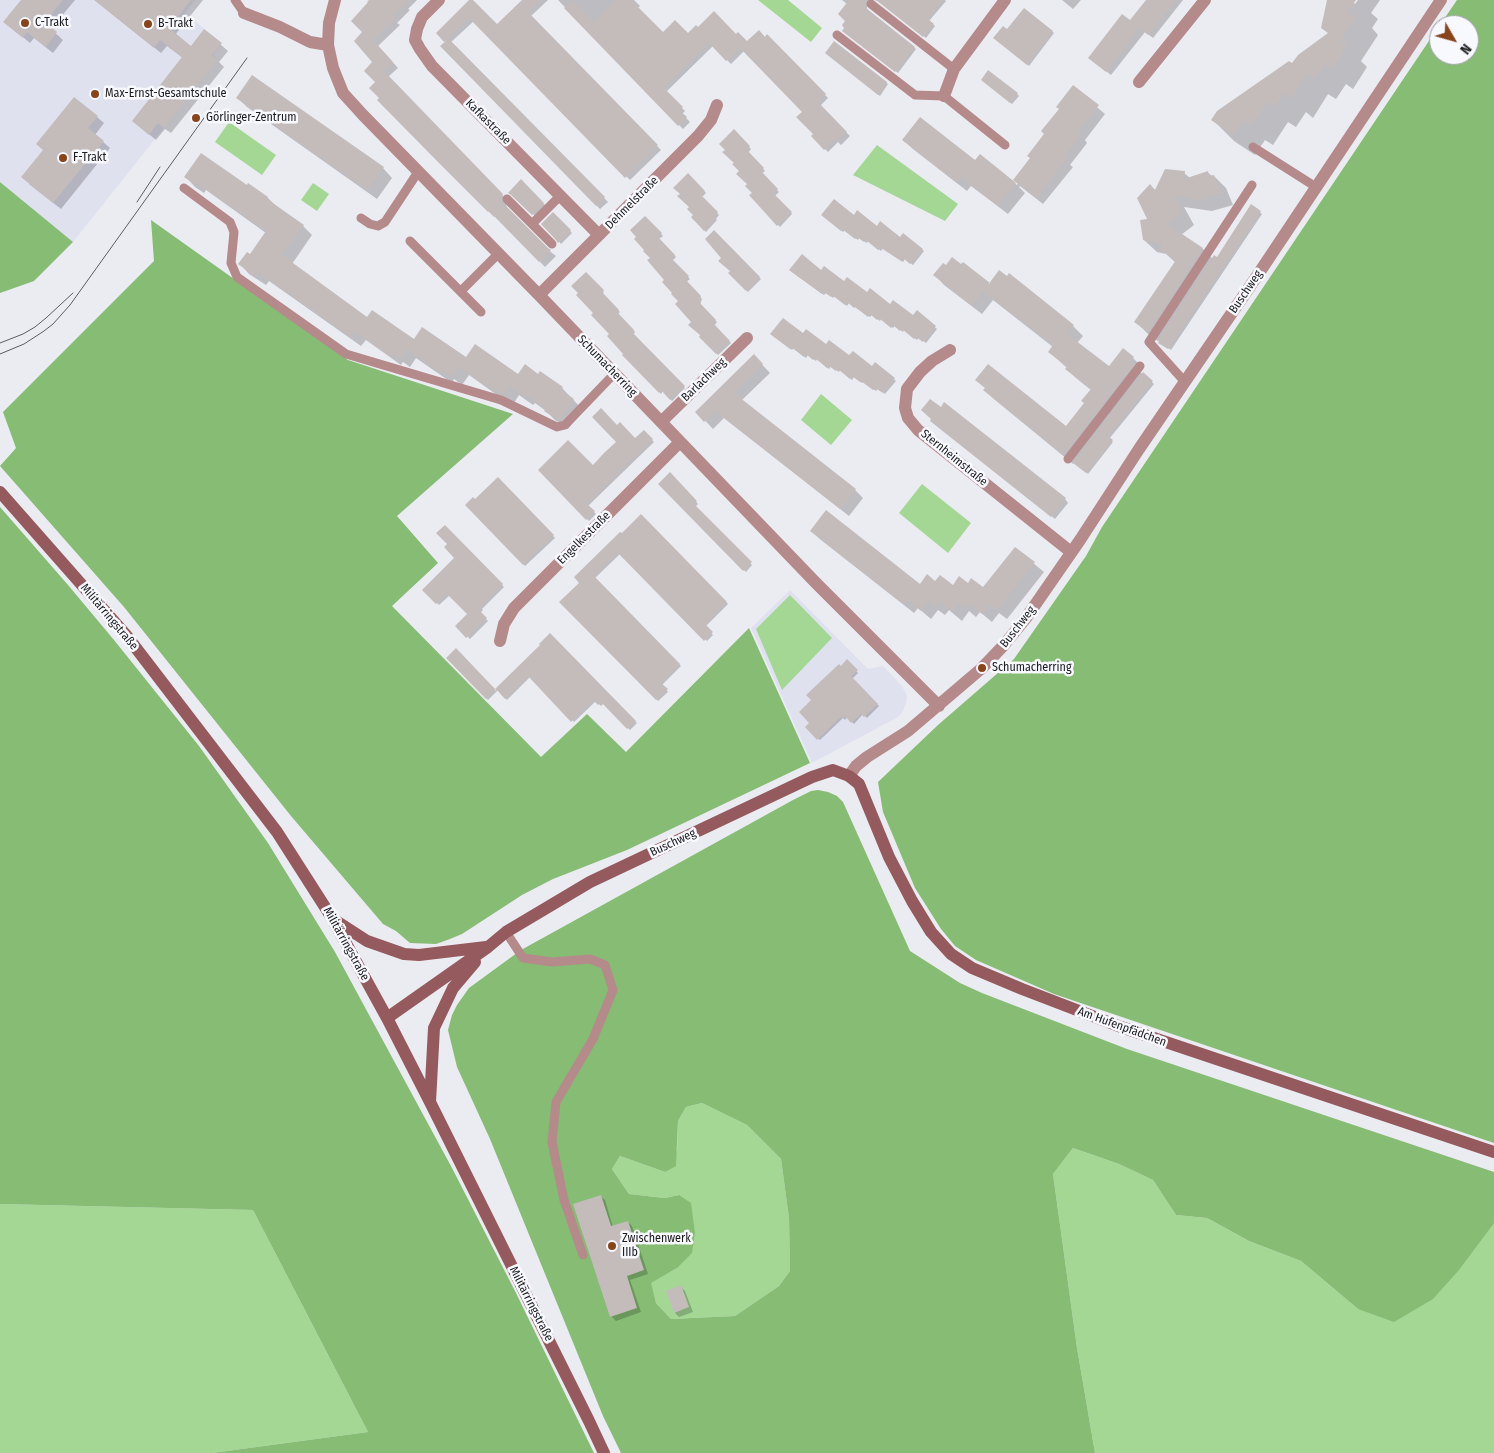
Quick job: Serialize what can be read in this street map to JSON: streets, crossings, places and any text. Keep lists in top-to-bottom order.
{
  "streets": {
    "main road": ["Buschweg", "Militärringstraße", "Am Hufenpfädchen"],
    "street": [
      "Kafkastraße",
      "Dehmelstraße",
      "Schumacherring",
      "Barlachweg",
      "Sternheimstraße",
      "Engelkestraße"
    ]
  },
  "crossings": [
    ["Kafkastraße", "Dehmelstraße"],
    ["Dehmelstraße", "Schumacherring"],
    ["Buschweg", "Schumacherring"],
    ["Buschweg", "Sternheimstraße"],
    ["Buschweg", "Militärringstraße"],
    ["Buschweg", "Am Hufenpfädchen"],
    ["Schumacherring", "Barlachweg"],
    ["Schumacherring", "Engelkestraße"]
  ],
  "places": [
    "C-Trakt",
    "B-Trakt",
    "Max-Ernst-Gesamtschule",
    "Görlinger-Zentrum",
    "F-Trakt",
    "Schumacherring",
    "Zwischenwerk IIIb"
  ],
  "north": "bottom right"
}
